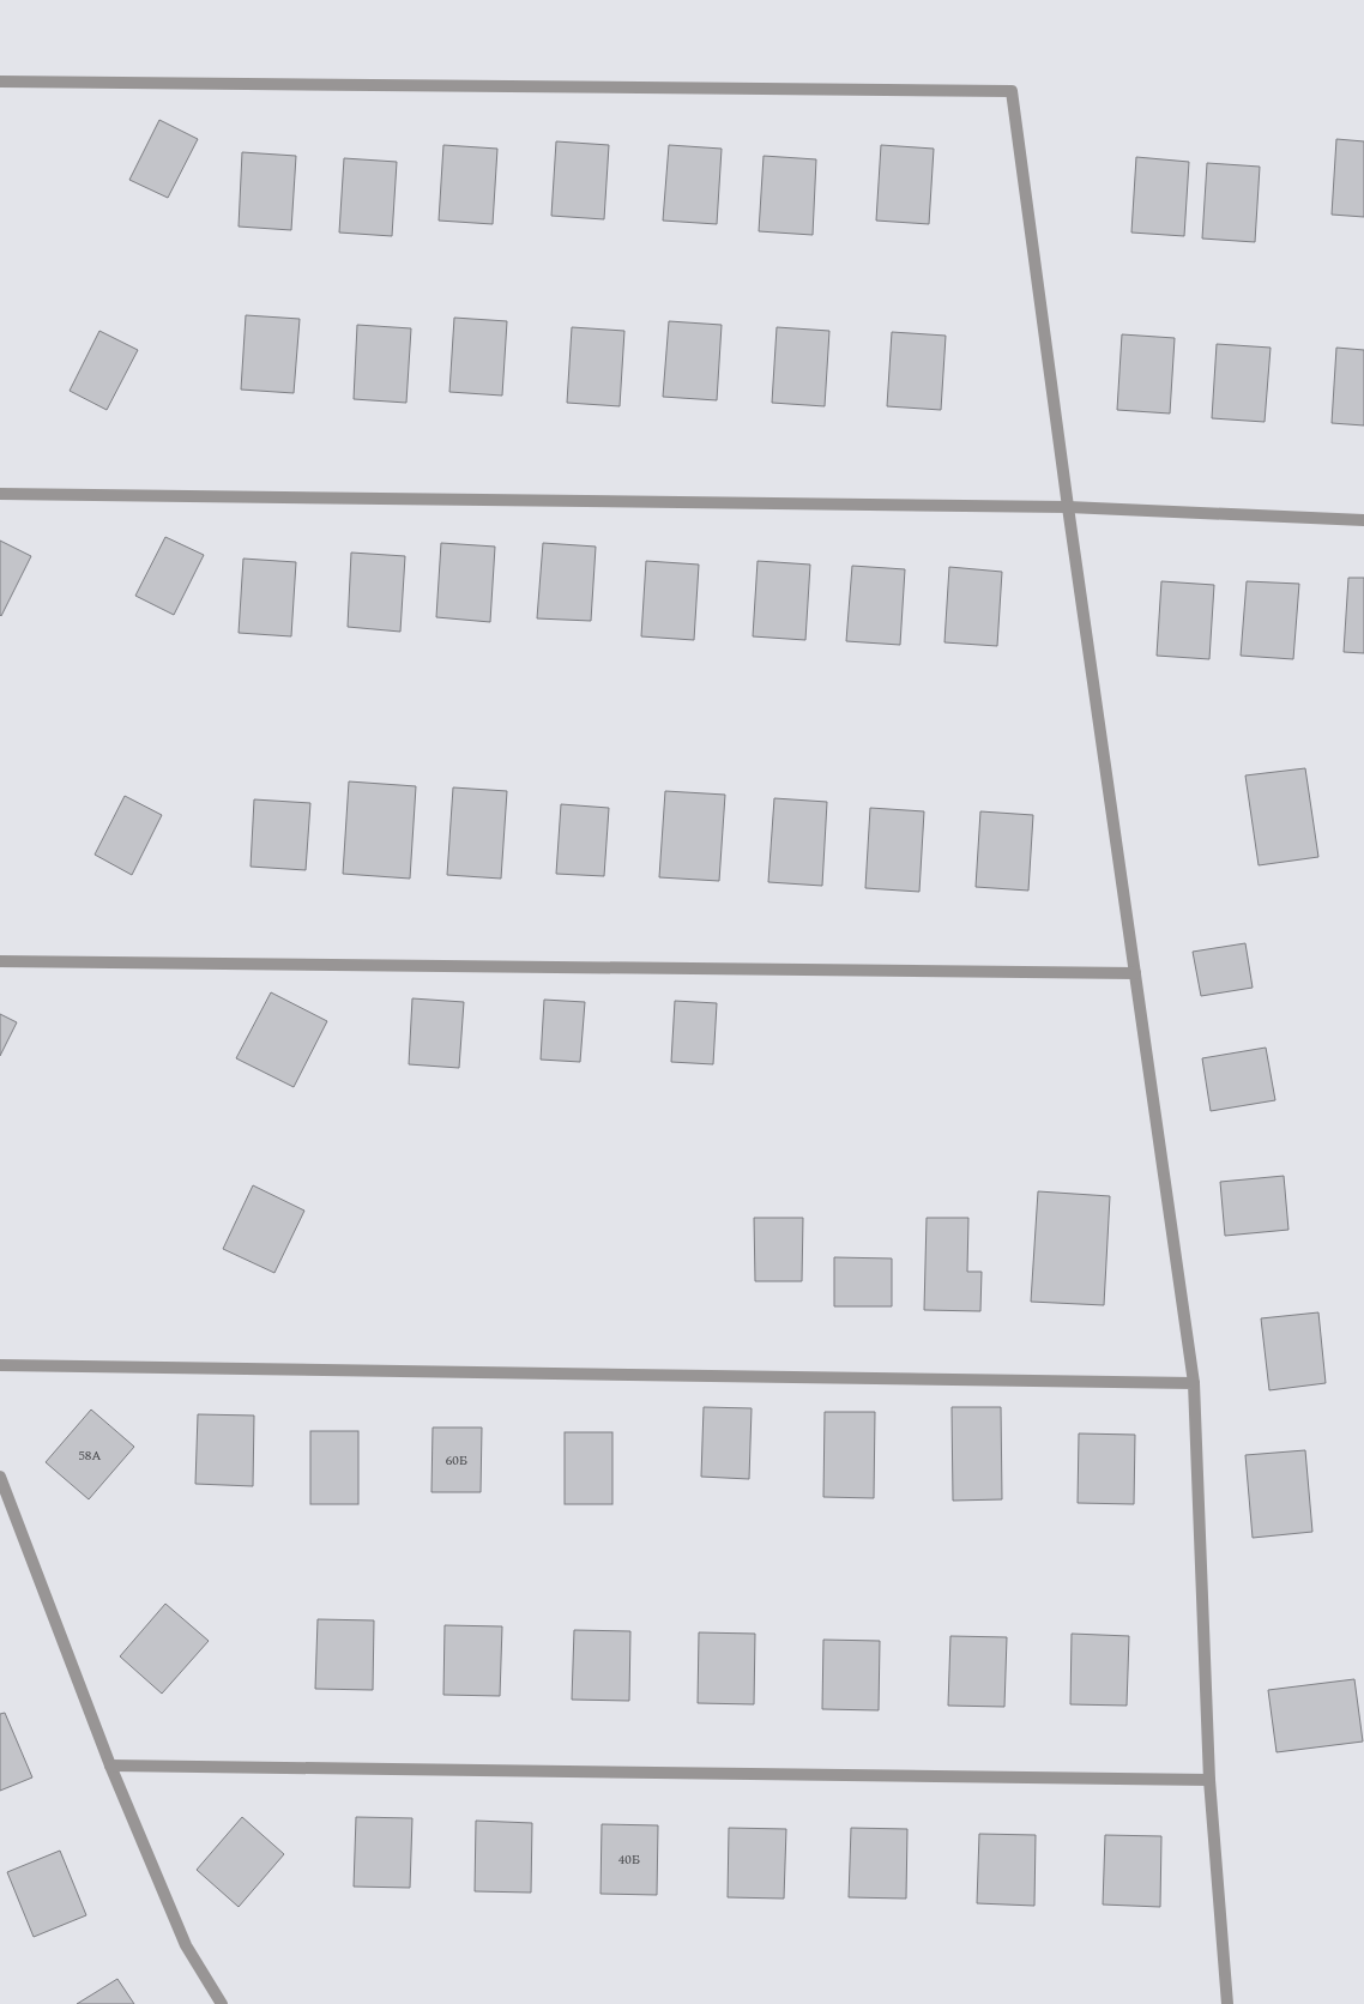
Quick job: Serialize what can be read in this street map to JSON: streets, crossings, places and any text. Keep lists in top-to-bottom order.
{
  "house_numbers": ["58А", "60Б", "40Б"]
}
